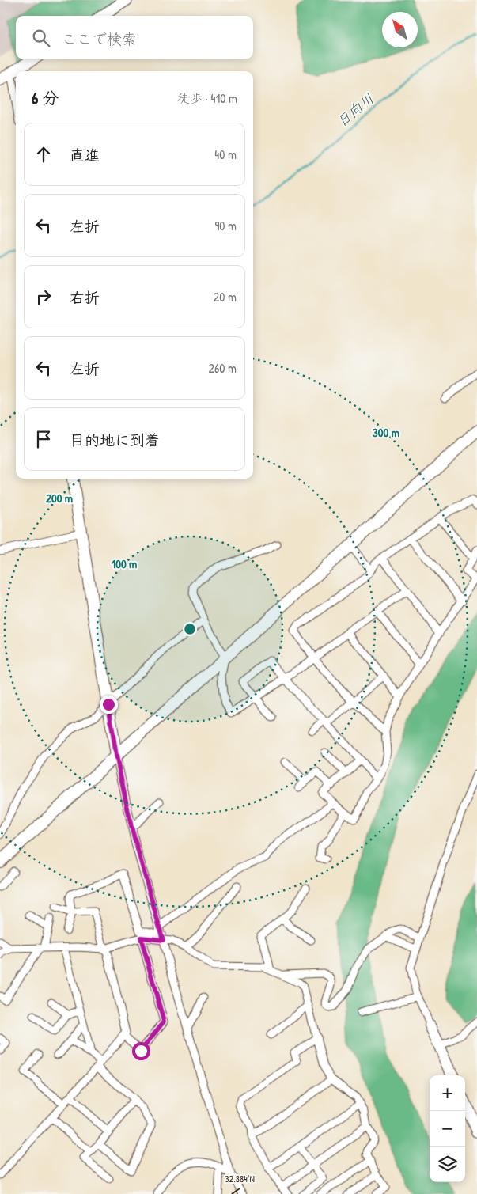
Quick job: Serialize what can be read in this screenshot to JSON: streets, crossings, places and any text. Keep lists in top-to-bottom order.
{
  "water": ["日向川"],
  "north": "top left",
  "page": {
    "search": "ここで検索",
    "heading": ["6 分", "徒歩 · 410 m"],
    "list": [
      ["直進", "40 m"],
      ["左折", "90 m"],
      ["右折", "20 m"],
      ["左折", "260 m"],
      "目的地に到着"
    ],
    "map_buttons": ["+", "−"]
  },
  "coordinates": ["32.884°N"],
  "rings": ["300 m", "200 m", "100 m"]
}
